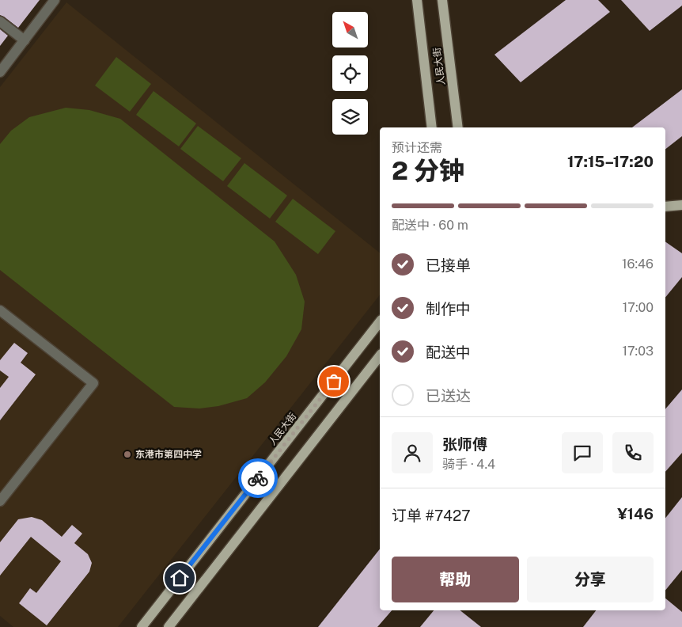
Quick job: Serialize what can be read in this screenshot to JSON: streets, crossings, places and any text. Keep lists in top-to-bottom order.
{
  "streets": {
    "main road": ["人民大街"]
  },
  "places": ["东港市第四中学"],
  "north": "top left",
  "page": {
    "heading": ["2 分钟", "预计还需", "17:15–17:20"],
    "panel": [
      "张师傅",
      "骑手 · 4.4",
      "订单 #7427",
      "¥146"
    ],
    "bar": "配送中 · 60 m",
    "list": [
      ["已接单", "16:46"],
      ["制作中", "17:00"],
      ["配送中", "17:03"],
      "已送达"
    ],
    "buttons": ["帮助", "分享"]
  }
}
